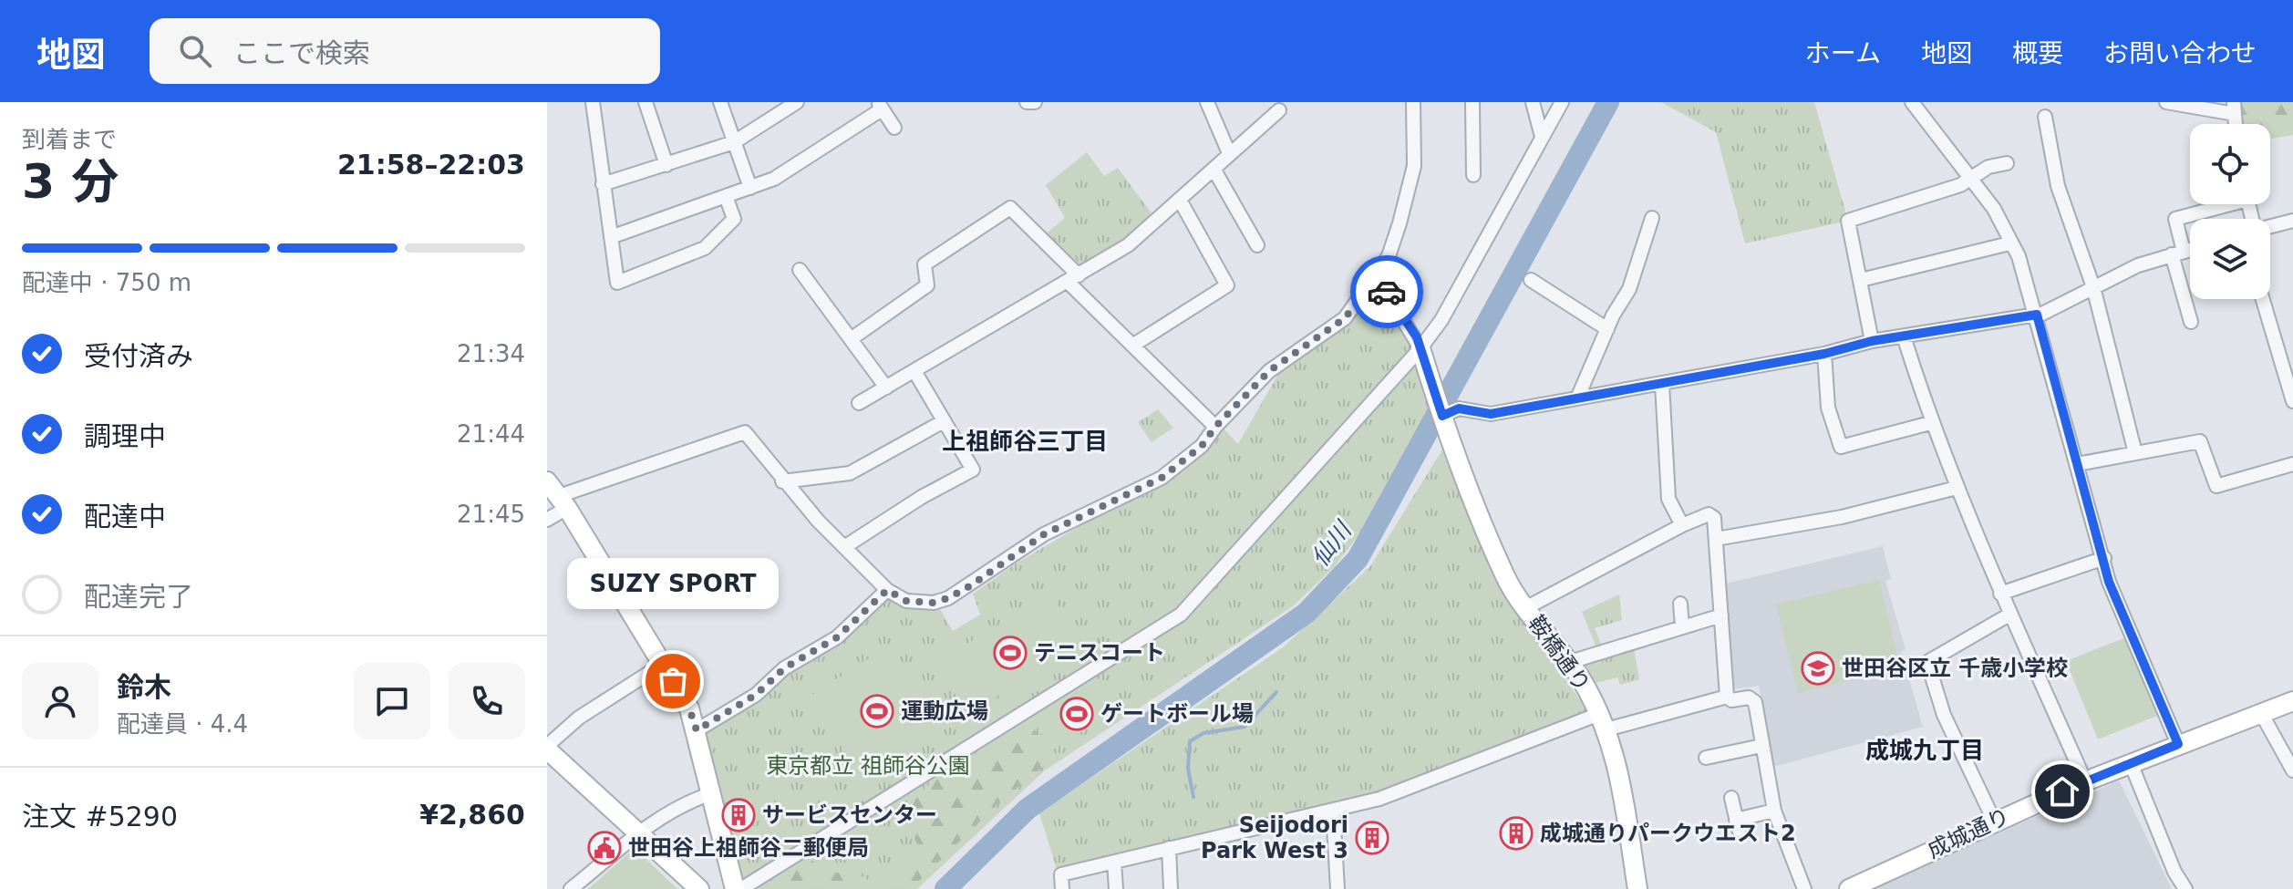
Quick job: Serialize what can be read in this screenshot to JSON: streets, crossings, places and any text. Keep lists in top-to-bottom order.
{
  "streets": {
    "street": ["鞍橋通り", "成城通り"]
  },
  "districts": ["上祖師谷三丁目", "成城九丁目"],
  "water": ["仙川"],
  "parks": ["東京都立 祖師谷公園"],
  "places": {
    "sports": ["テニスコート", "運動広場", "ゲートボール場"],
    "school or university": ["世田谷区立 千歳小学校"],
    "other": ["SUZY SPORT"],
    "building": ["サービスセンター", "成城通りパークウエスト2", "Seijodori Park West 3"],
    "public building": ["世田谷上祖師谷二郵便局"]
  },
  "page": {
    "header": "地図",
    "search": "ここで検索",
    "nav": [
      "ホーム",
      "地図",
      "概要",
      "お問い合わせ"
    ],
    "heading": ["3 分", "到着まで", "21:58–22:03"],
    "panel": [
      "鈴木",
      "配達員 · 4.4",
      "注文 #5290",
      "¥2,860"
    ],
    "bar": "配達中 · 750 m",
    "list": [
      ["受付済み", "21:34"],
      ["調理中", "21:44"],
      ["配達中", "21:45"],
      "配達完了"
    ],
    "bubble": "SUZY SPORT"
  }
}
